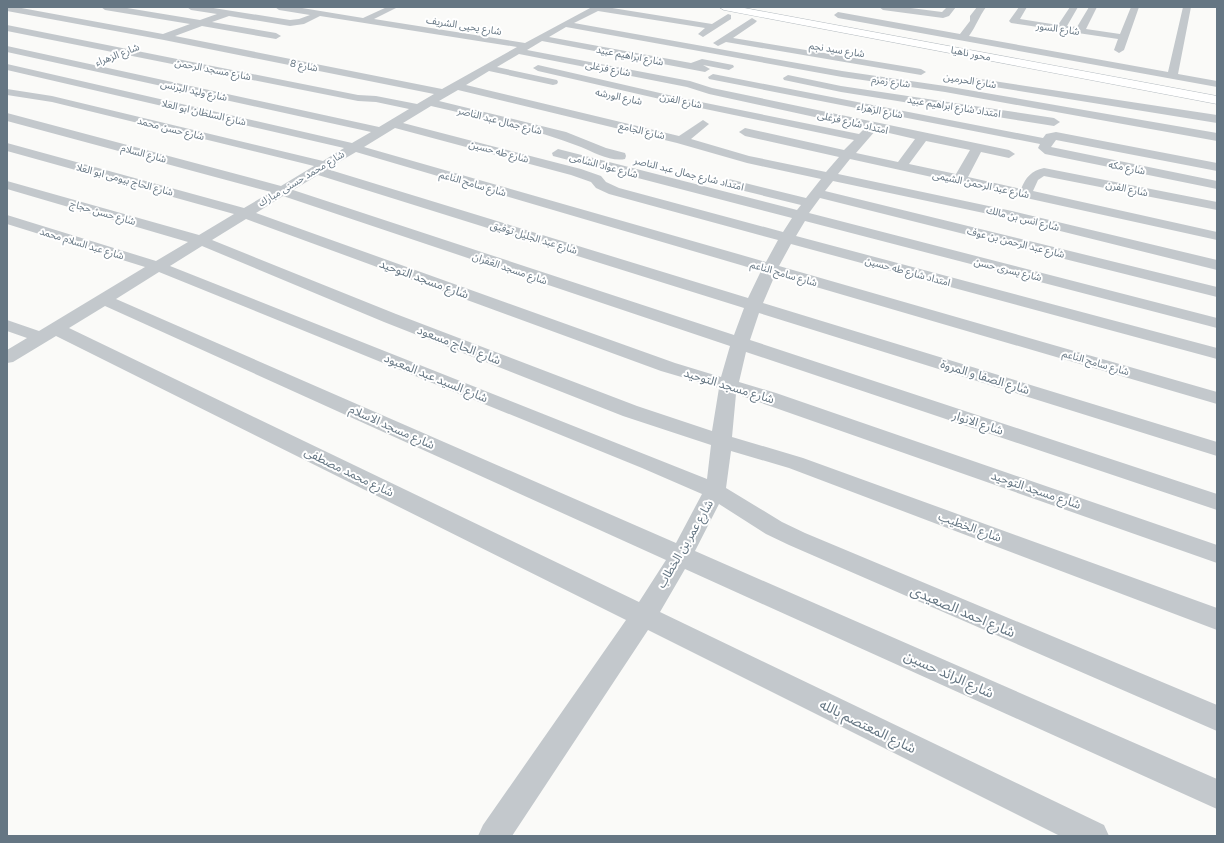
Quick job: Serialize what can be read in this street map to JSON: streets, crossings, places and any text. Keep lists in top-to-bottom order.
{
  "streets": {
    "main road": ["محور ناهيا"],
    "street": [
      "شارع يحيى الشريف",
      "شارع السور",
      "شارع سيد نجم",
      "شارع الزهراء",
      "شارع ابراهيم عبيد",
      "شارع 8",
      "شارع فرغلى",
      "شارع مسجد الرحمن",
      "شارع الحرمين",
      "شارع زمزم",
      "شارع وليد البرنس",
      "شارع الورشه",
      "شارع الفرن",
      "امتداد شارع ابراهيم عبيد",
      "شارع السلطان ابو العلا",
      "شارع جمال عبد الناصر",
      "امتداد شارع فرغلى",
      "شارع حسن محمد",
      "شارع الجامع",
      "شارع طه حسين",
      "شارع السلام",
      "شارع عواد الشامى",
      "شارع مكه",
      "امتداد شارع جمال عبد الناصر",
      "شارع محمد حسنى مبارك",
      "شارع الحاج بيومى ابو العلا",
      "شارع سامح الناعم",
      "شارع عبد الرحمن الشيمى",
      "شارع حسن حجاج",
      "شارع انس بن مالك",
      "شارع عبد الجليل توفيق",
      "شارع عبد الرحمن بن عوف",
      "شارع عبد السلام محمد",
      "شارع مسجد الغفران",
      "شارع يسرى حسن",
      "امتداد شارع طه حسين",
      "شارع مسجد التوحيد",
      "شارع الحاج مسعود",
      "شارع الصفا و المروة",
      "شارع السيد عبد المعبود",
      "شارع الانوار",
      "شارع مسجد الاسلام",
      "شارع محمد مصطفى",
      "شارع الخطيب",
      "شارع عمر بن الخطاب",
      "شارع احمد الصعيدى",
      "شارع الرائد حسين",
      "شارع المعتصم بالله"
    ]
  },
  "crossings": [
    ["شارع يحيى الشريف", "شارع فرغلى"],
    ["شارع يحيى الشريف", "شارع محمد حسنى مبارك"],
    ["شارع سيد نجم", "شارع الحرمين"],
    ["شارع الزهراء", "شارع ابراهيم عبيد"],
    ["شارع الزهراء", "شارع 8"],
    ["شارع الزهراء", "شارع مسجد الرحمن"],
    ["شارع الزهراء", "شارع وليد البرنس"],
    ["شارع الزهراء", "شارع السلطان ابو العلا"],
    ["شارع الزهراء", "شارع حسن محمد"],
    ["شارع الزهراء", "شارع مكه"],
    ["شارع ابراهيم عبيد", "شارع محمد حسنى مبارك"],
    ["شارع 8", "شارع محمد حسنى مبارك"],
    ["شارع فرغلى", "امتداد شارع فرغلى"],
    ["شارع فرغلى", "شارع محمد حسنى مبارك"],
    ["شارع مسجد الرحمن", "شارع جمال عبد الناصر"],
    ["شارع مسجد الرحمن", "شارع محمد حسنى مبارك"],
    ["شارع زمزم", "شارع محمد حسنى مبارك"],
    ["شارع وليد البرنس", "شارع محمد حسنى مبارك"],
    ["شارع الورشه", "شارع محمد حسنى مبارك"],
    ["شارع الورشه", "شارع عبد الرحمن الشيمى"],
    ["شارع الفرن", "امتداد شارع فرغلى"],
    ["شارع الفرن", "شارع محمد حسنى مبارك"],
    ["شارع الفرن", "شارع عبد الرحمن الشيمى"],
    ["شارع الفرن", "شارع عمر بن الخطاب"],
    ["شارع السلطان ابو العلا", "شارع محمد حسنى مبارك"],
    ["شارع السلطان ابو العلا", "شارع سامح الناعم"],
    ["شارع جمال عبد الناصر", "امتداد شارع جمال عبد الناصر"],
    ["شارع جمال عبد الناصر", "شارع محمد حسنى مبارك"],
    ["امتداد شارع فرغلى", "شارع عمر بن الخطاب"],
    ["شارع حسن محمد", "شارع محمد حسنى مبارك"],
    ["شارع حسن محمد", "شارع عبد الجليل توفيق"],
    ["شارع الجامع", "شارع عواد الشامى"],
    ["شارع الجامع", "امتداد شارع جمال عبد الناصر"],
    ["شارع الجامع", "شارع محمد حسنى مبارك"],
    ["شارع الجامع", "شارع انس بن مالك"],
    ["شارع الجامع", "شارع عبد الرحمن بن عوف"],
    ["شارع الجامع", "شارع يسرى حسن"],
    ["شارع الجامع", "شارع عمر بن الخطاب"],
    ["شارع طه حسين", "شارع محمد حسنى مبارك"],
    ["شارع طه حسين", "امتداد شارع طه حسين"],
    ["شارع السلام", "شارع محمد حسنى مبارك"],
    ["شارع السلام", "شارع مسجد الغفران"],
    ["شارع عواد الشامى", "امتداد شارع جمال عبد الناصر"],
    ["شارع عواد الشامى", "شارع انس بن مالك"],
    ["شارع عواد الشامى", "شارع عبد الرحمن بن عوف"],
    ["شارع عواد الشامى", "شارع يسرى حسن"],
    ["شارع عواد الشامى", "شارع عمر بن الخطاب"],
    ["امتداد شارع جمال عبد الناصر", "شارع انس بن مالك"],
    ["امتداد شارع جمال عبد الناصر", "شارع عبد الرحمن بن عوف"],
    ["امتداد شارع جمال عبد الناصر", "شارع يسرى حسن"],
    ["امتداد شارع جمال عبد الناصر", "شارع عمر بن الخطاب"],
    ["شارع محمد حسنى مبارك", "شارع الحاج بيومى ابو العلا"],
    ["شارع محمد حسنى مبارك", "شارع سامح الناعم"],
    ["شارع محمد حسنى مبارك", "شارع حسن حجاج"],
    ["شارع محمد حسنى مبارك", "شارع عبد الجليل توفيق"],
    ["شارع محمد حسنى مبارك", "شارع عبد السلام محمد"],
    ["شارع محمد حسنى مبارك", "شارع مسجد الغفران"],
    ["شارع محمد حسنى مبارك", "شارع مسجد التوحيد"],
    ["شارع محمد حسنى مبارك", "شارع الحاج مسعود"],
    ["شارع محمد حسنى مبارك", "شارع السيد عبد المعبود"],
    ["شارع محمد حسنى مبارك", "شارع مسجد الاسلام"],
    ["شارع محمد حسنى مبارك", "شارع محمد مصطفى"],
    ["شارع الحاج بيومى ابو العلا", "شارع مسجد التوحيد"],
    ["شارع سامح الناعم", "شارع عمر بن الخطاب"],
    ["شارع عبد الرحمن الشيمى", "شارع عمر بن الخطاب"],
    ["شارع حسن حجاج", "شارع الحاج مسعود"],
    ["شارع انس بن مالك", "شارع عبد الرحمن بن عوف"],
    ["شارع انس بن مالك", "شارع يسرى حسن"],
    ["شارع انس بن مالك", "شارع عمر بن الخطاب"],
    ["شارع عبد الجليل توفيق", "شارع الصفا و المروة"],
    ["شارع عبد الجليل توفيق", "شارع عمر بن الخطاب"],
    ["شارع عبد الرحمن بن عوف", "شارع يسرى حسن"],
    ["شارع عبد الرحمن بن عوف", "شارع عمر بن الخطاب"],
    ["شارع عبد السلام محمد", "شارع السيد عبد المعبود"],
    ["شارع مسجد الغفران", "شارع الانوار"],
    ["شارع مسجد الغفران", "شارع عمر بن الخطاب"],
    ["شارع يسرى حسن", "شارع عمر بن الخطاب"],
    ["امتداد شارع طه حسين", "شارع عمر بن الخطاب"],
    ["شارع مسجد التوحيد", "شارع عمر بن الخطاب"],
    ["شارع الحاج مسعود", "شارع الخطيب"],
    ["شارع الحاج مسعود", "شارع عمر بن الخطاب"],
    ["شارع الصفا و المروة", "شارع عمر بن الخطاب"],
    ["شارع السيد عبد المعبود", "شارع عمر بن الخطاب"],
    ["شارع السيد عبد المعبود", "شارع احمد الصعيدى"],
    ["شارع الانوار", "شارع عمر بن الخطاب"],
    ["شارع مسجد الاسلام", "شارع عمر بن الخطاب"],
    ["شارع مسجد الاسلام", "شارع الرائد حسين"],
    ["شارع محمد مصطفى", "شارع عمر بن الخطاب"],
    ["شارع محمد مصطفى", "شارع المعتصم بالله"],
    ["شارع الخطيب", "شارع عمر بن الخطاب"],
    ["شارع عمر بن الخطاب", "شارع احمد الصعيدى"],
    ["شارع عمر بن الخطاب", "شارع الرائد حسين"],
    ["شارع عمر بن الخطاب", "شارع المعتصم بالله"]
  ]
}
